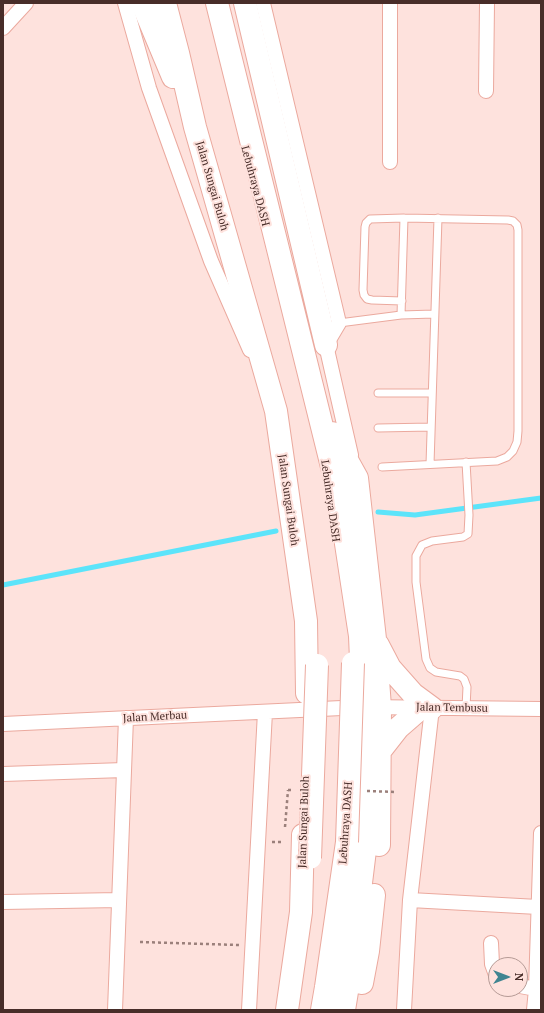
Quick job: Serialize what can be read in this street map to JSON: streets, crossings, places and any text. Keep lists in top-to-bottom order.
{
  "streets": {
    "highway": ["Jalan Sungai Buloh", "Lebuhraya DASH"],
    "street": ["Jalan Tembusu", "Jalan Merbau"]
  },
  "crossings": [
    ["Jalan Sungai Buloh", "Jalan Tembusu"],
    ["Jalan Sungai Buloh", "Jalan Merbau"],
    ["Jalan Tembusu", "Jalan Merbau"]
  ],
  "north": "right"
}
